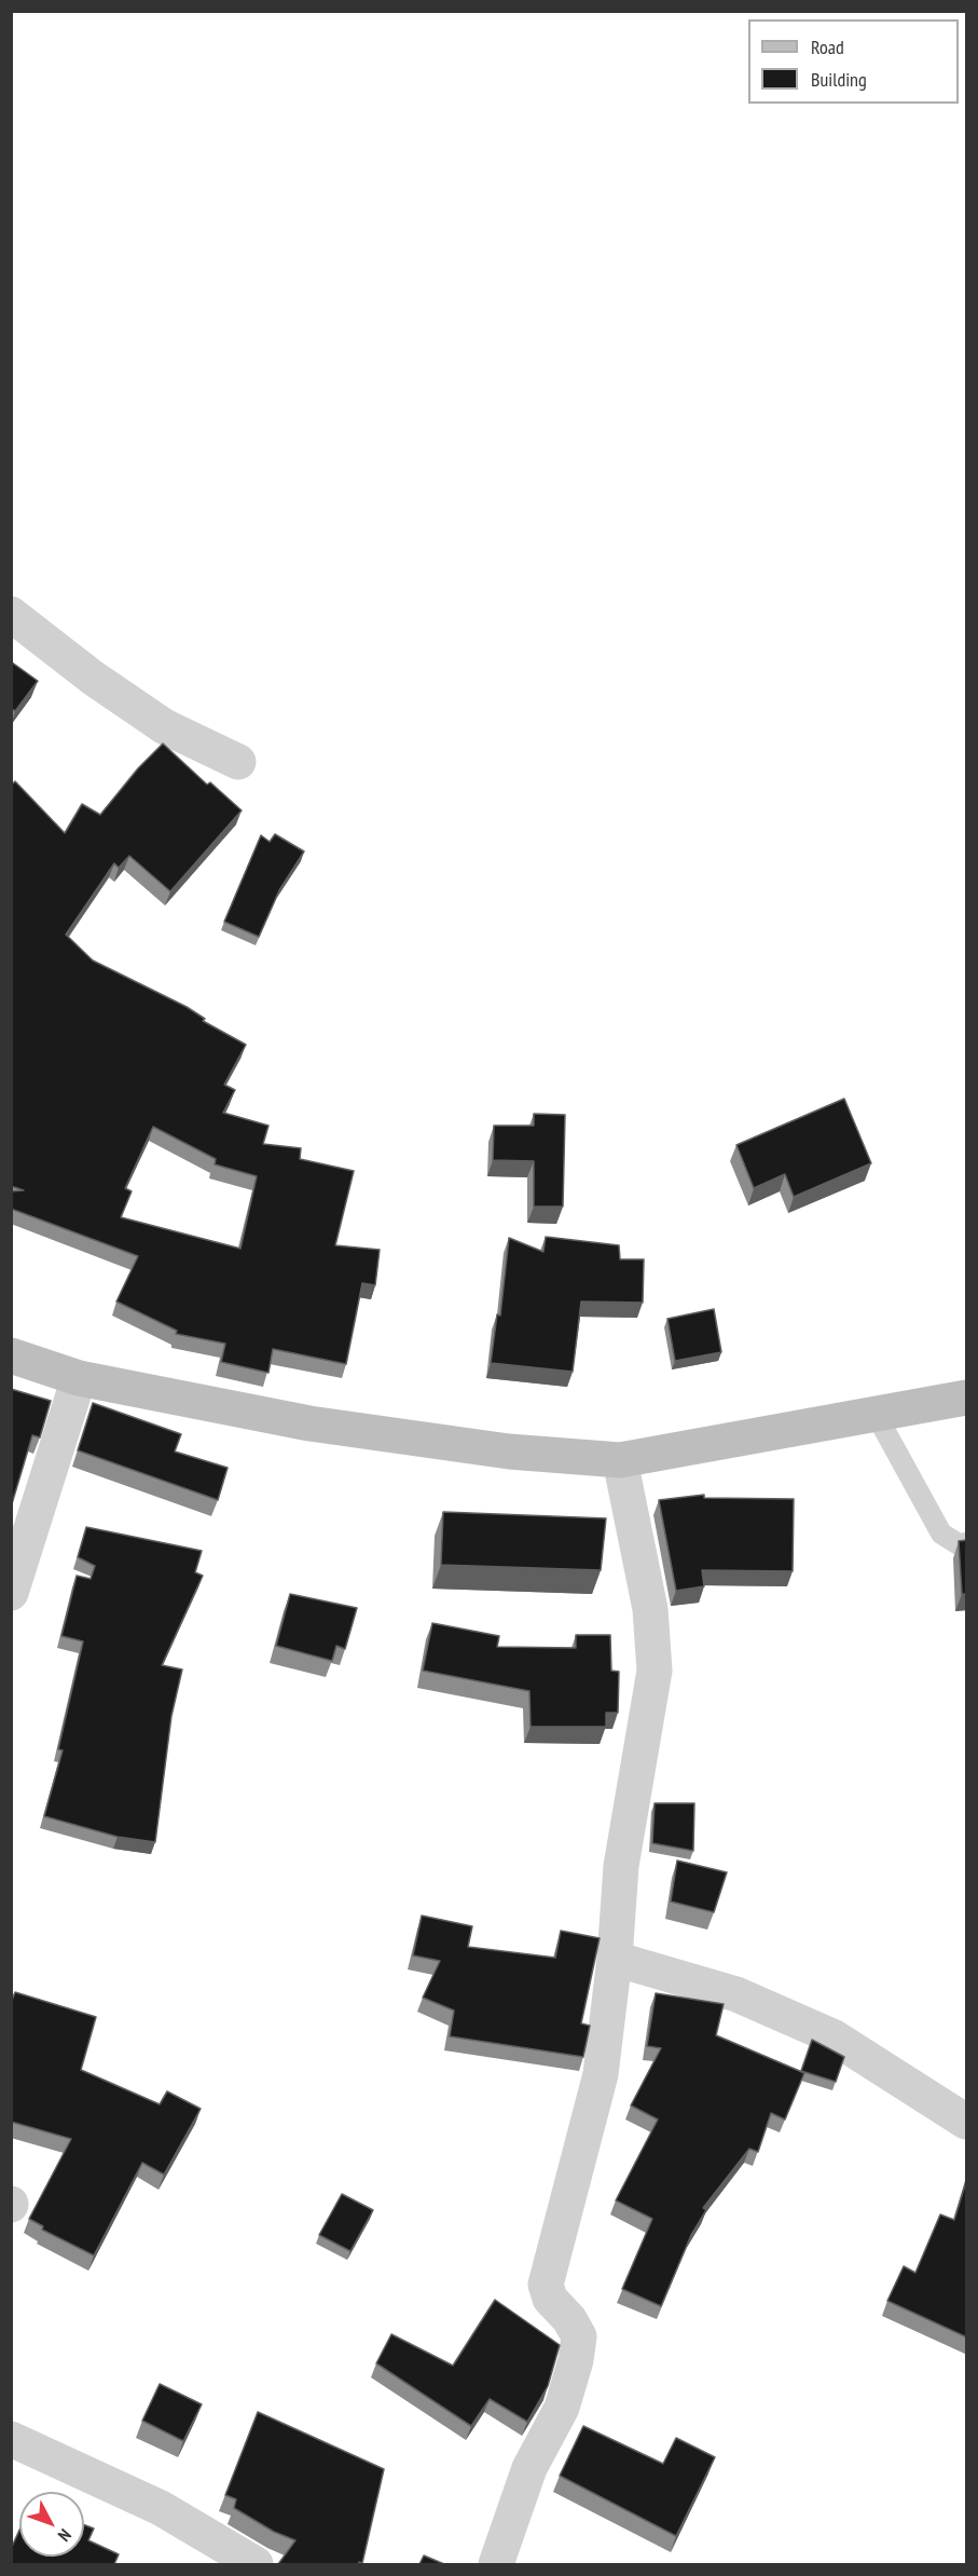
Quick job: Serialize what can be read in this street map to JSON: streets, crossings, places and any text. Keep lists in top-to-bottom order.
{
  "legend": ["Road", "Building"],
  "north": "bottom right"
}
